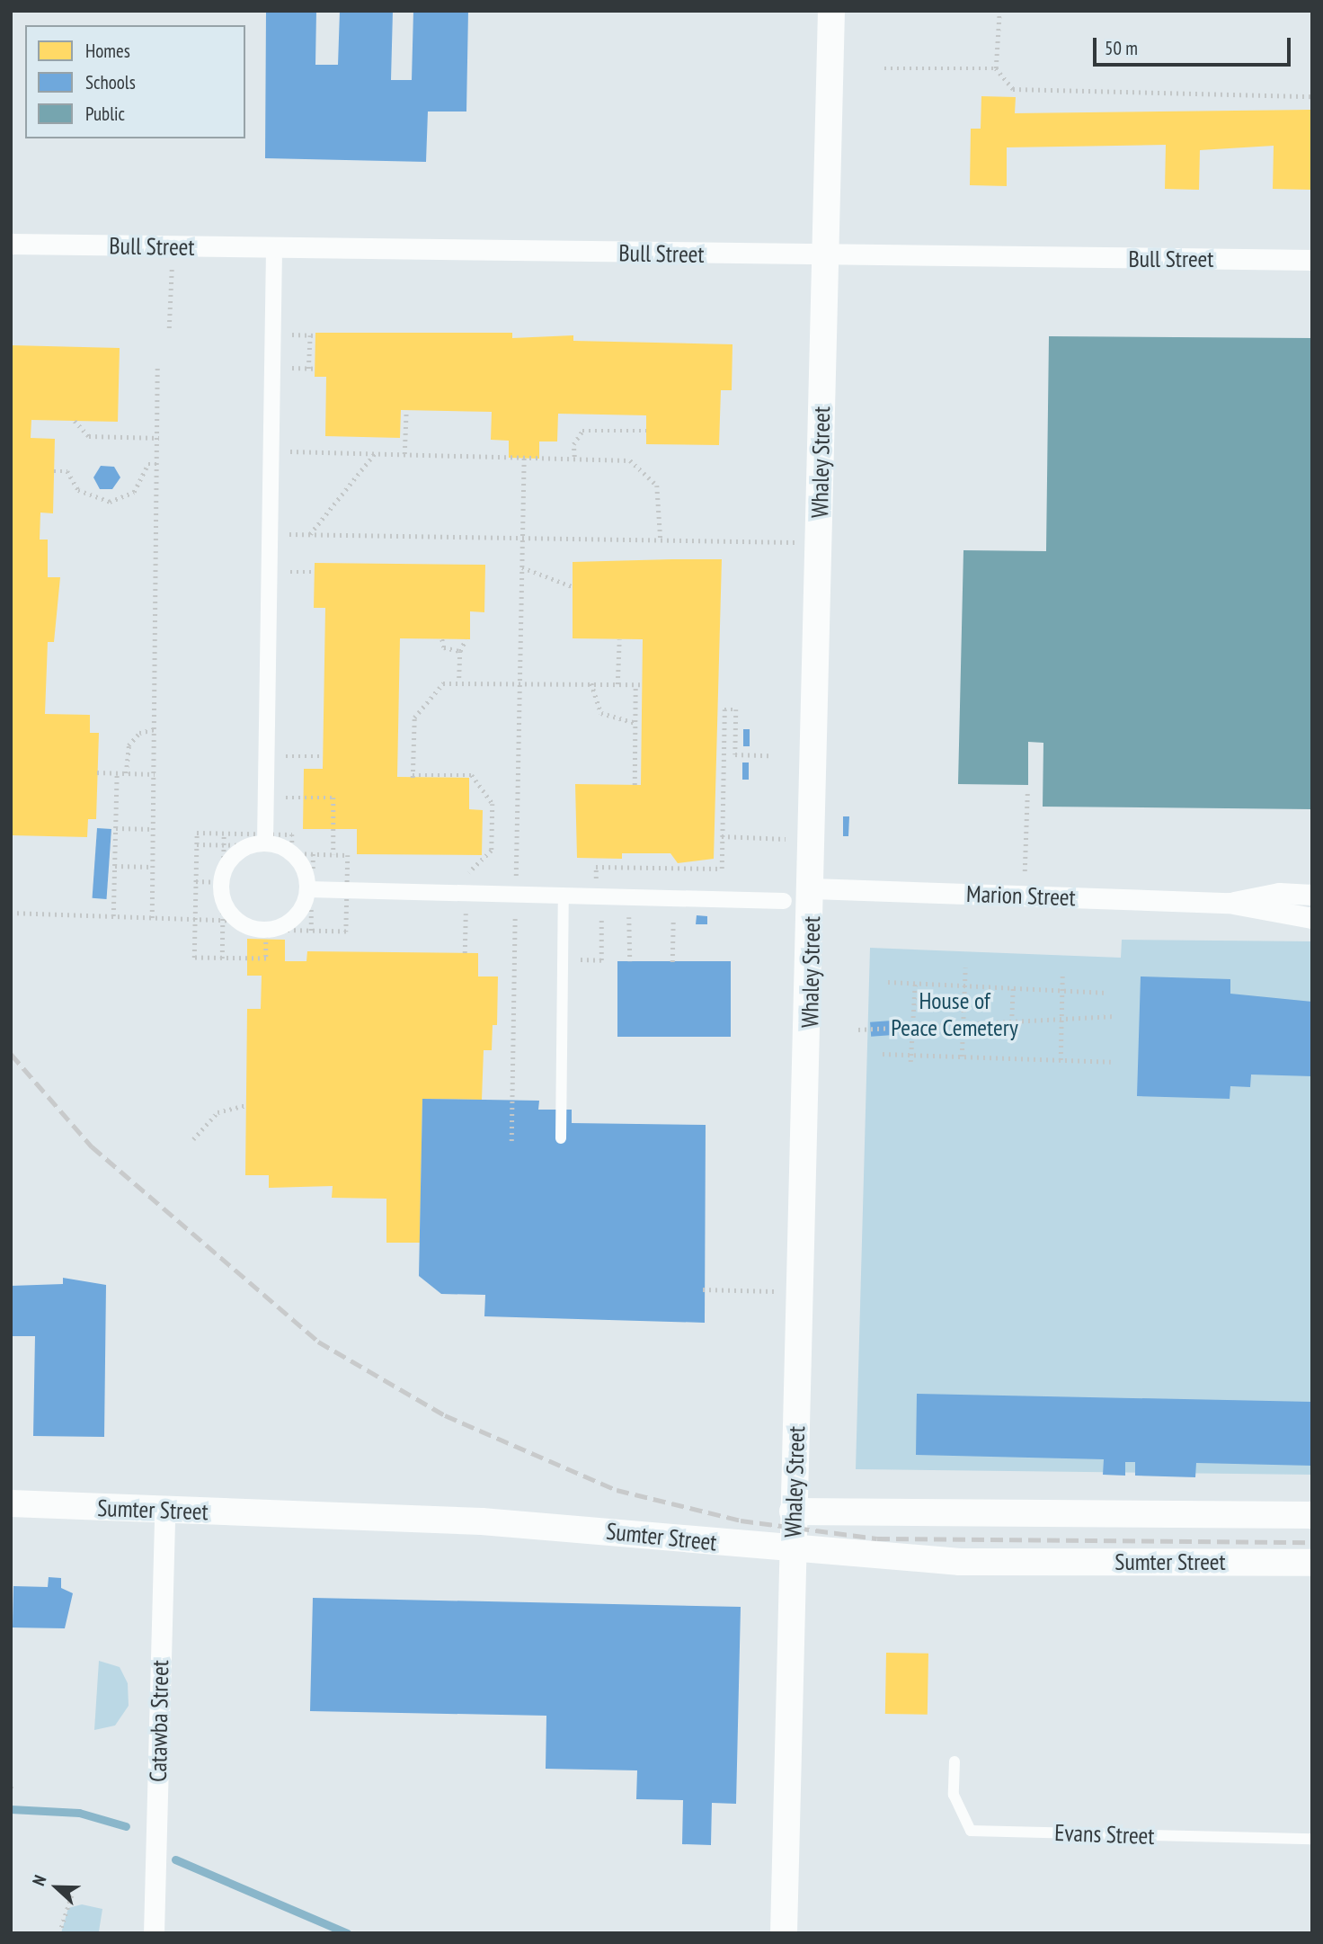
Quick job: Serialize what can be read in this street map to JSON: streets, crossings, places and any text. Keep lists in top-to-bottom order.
{
  "streets": {
    "street": [
      "Bull Street",
      "Whaley Street",
      "Marion Street",
      "Sumter Street",
      "Catawba Street"
    ],
    "lane": ["Evans Street"]
  },
  "crossings": [
    ["Bull Street", "Whaley Street"],
    ["Whaley Street", "Marion Street"],
    ["Whaley Street", "Sumter Street"],
    ["Sumter Street", "Catawba Street"]
  ],
  "parks": ["House of Peace Cemetery"],
  "legend": ["Homes", "Schools", "Public"],
  "scale_bar": "50 m",
  "north": "left"
}
